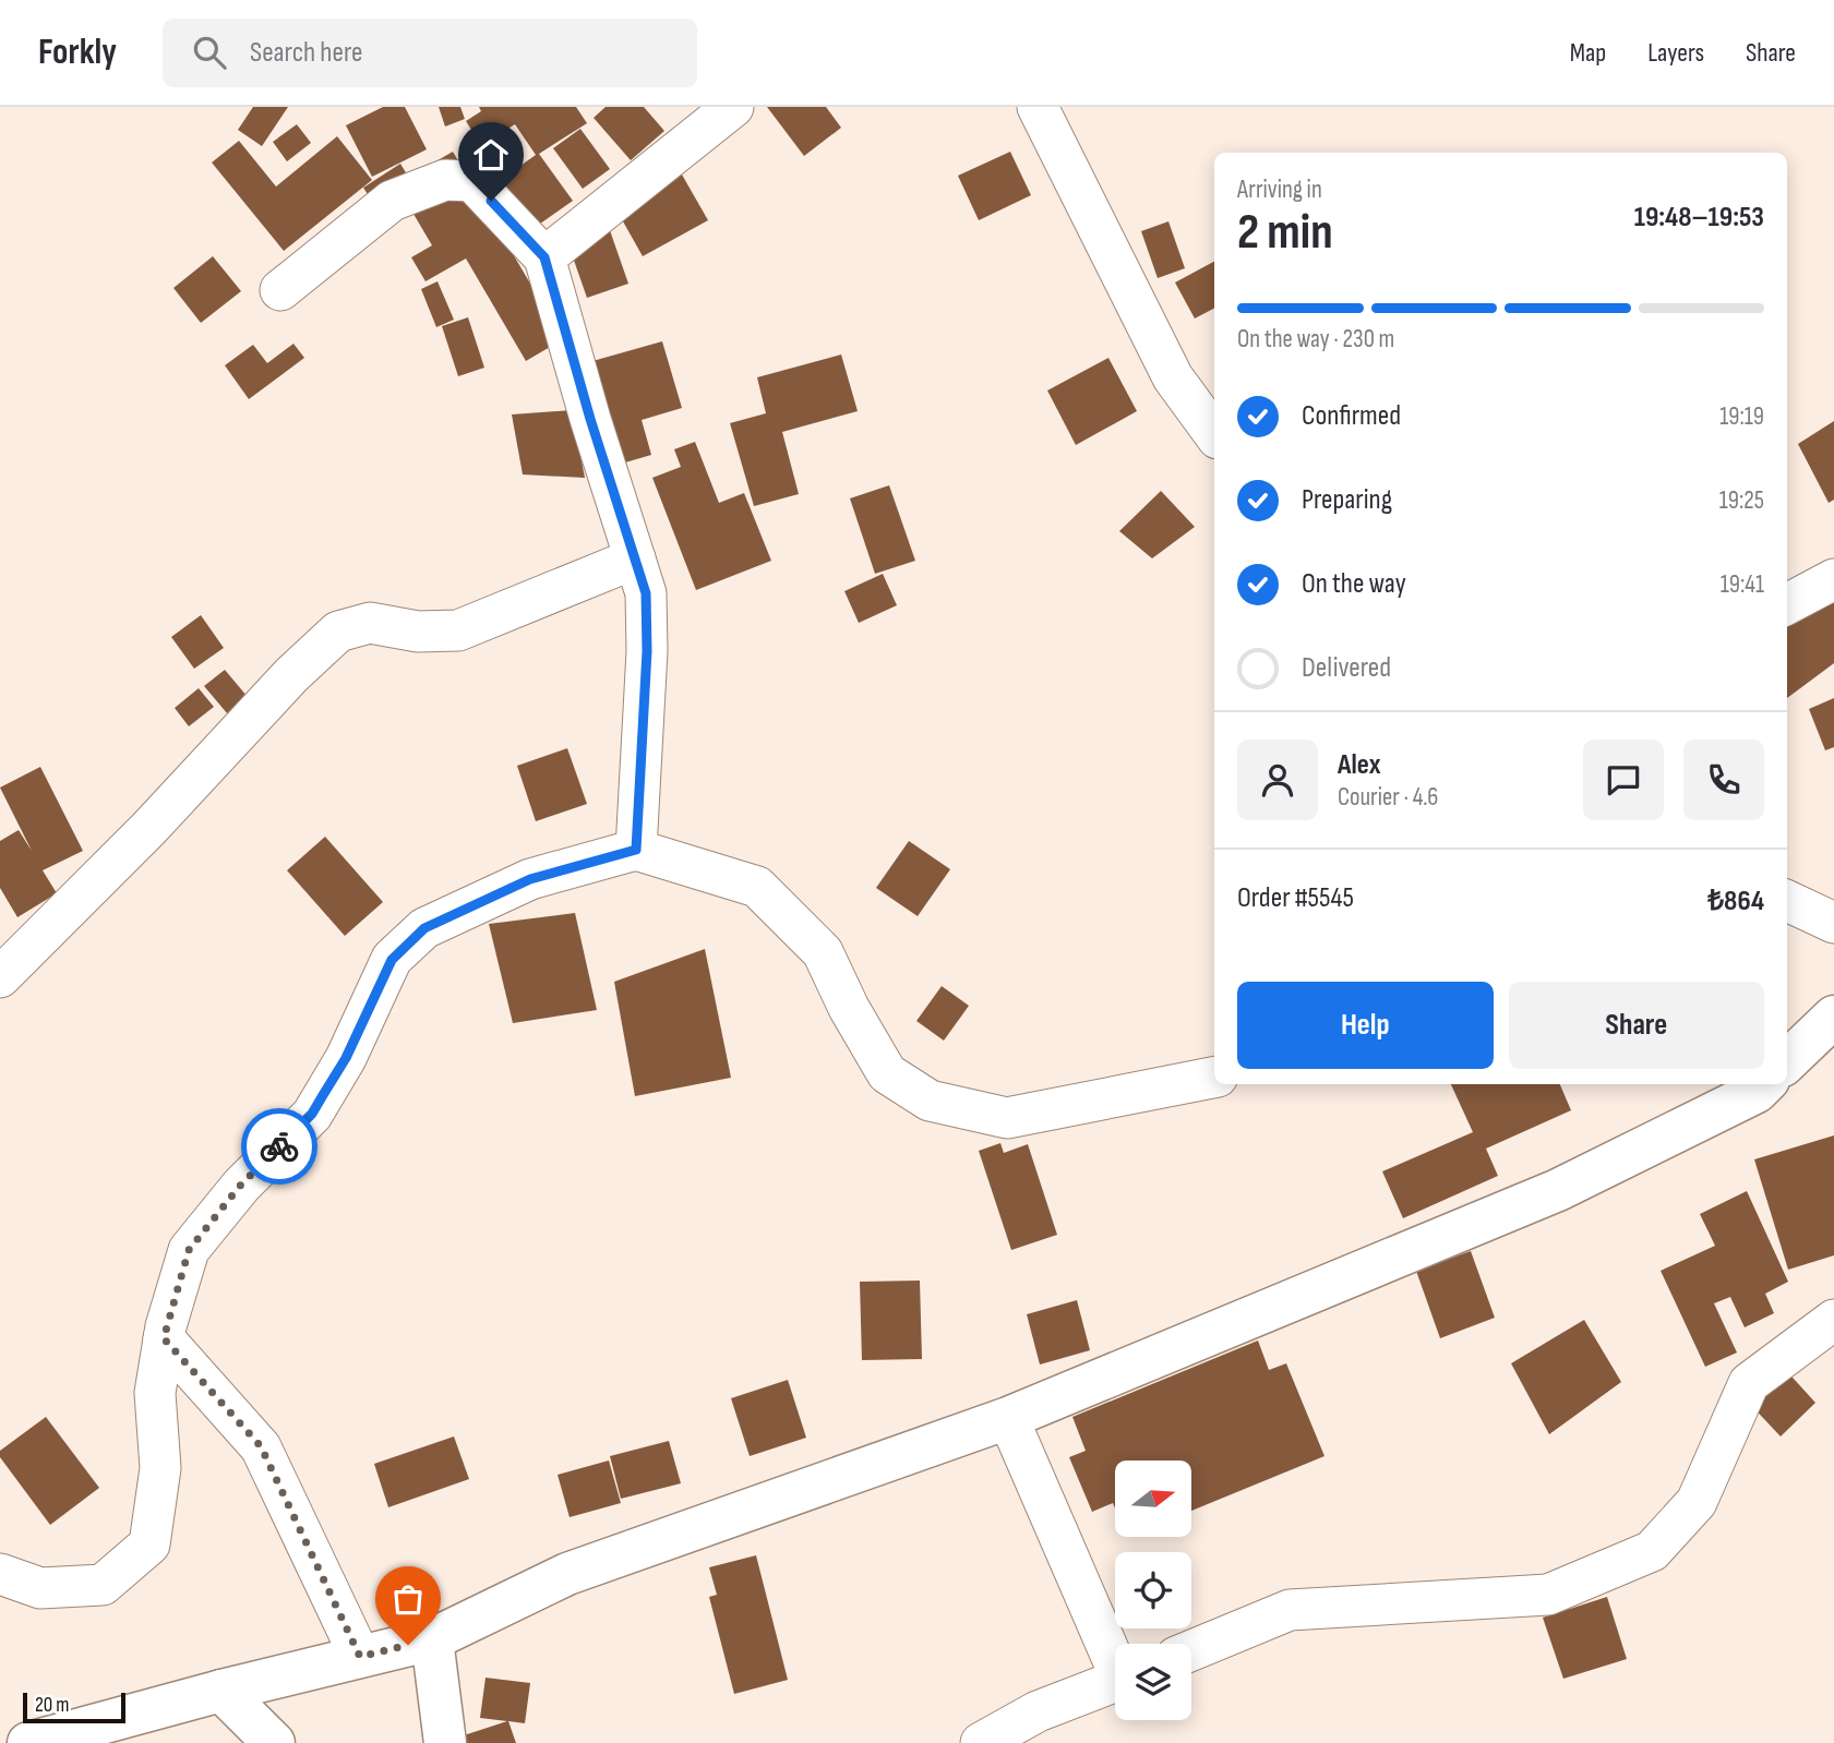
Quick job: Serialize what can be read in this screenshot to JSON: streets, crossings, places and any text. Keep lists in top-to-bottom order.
{
  "scale_bar": "20 m",
  "north": "right",
  "page": {
    "header": "Forkly",
    "search": "Search here",
    "nav": ["Map", "Layers", "Share"],
    "heading": ["2 min", "Arriving in", "19:48–19:53"],
    "panel": [
      "Alex",
      "Courier · 4.6",
      "Order #5545",
      "₺864"
    ],
    "bar": "On the way · 230 m",
    "list": [
      ["Confirmed", "19:19"],
      ["Preparing", "19:25"],
      ["On the way", "19:41"],
      "Delivered"
    ],
    "buttons": ["Help", "Share"],
    "scale": "20 m"
  }
}
